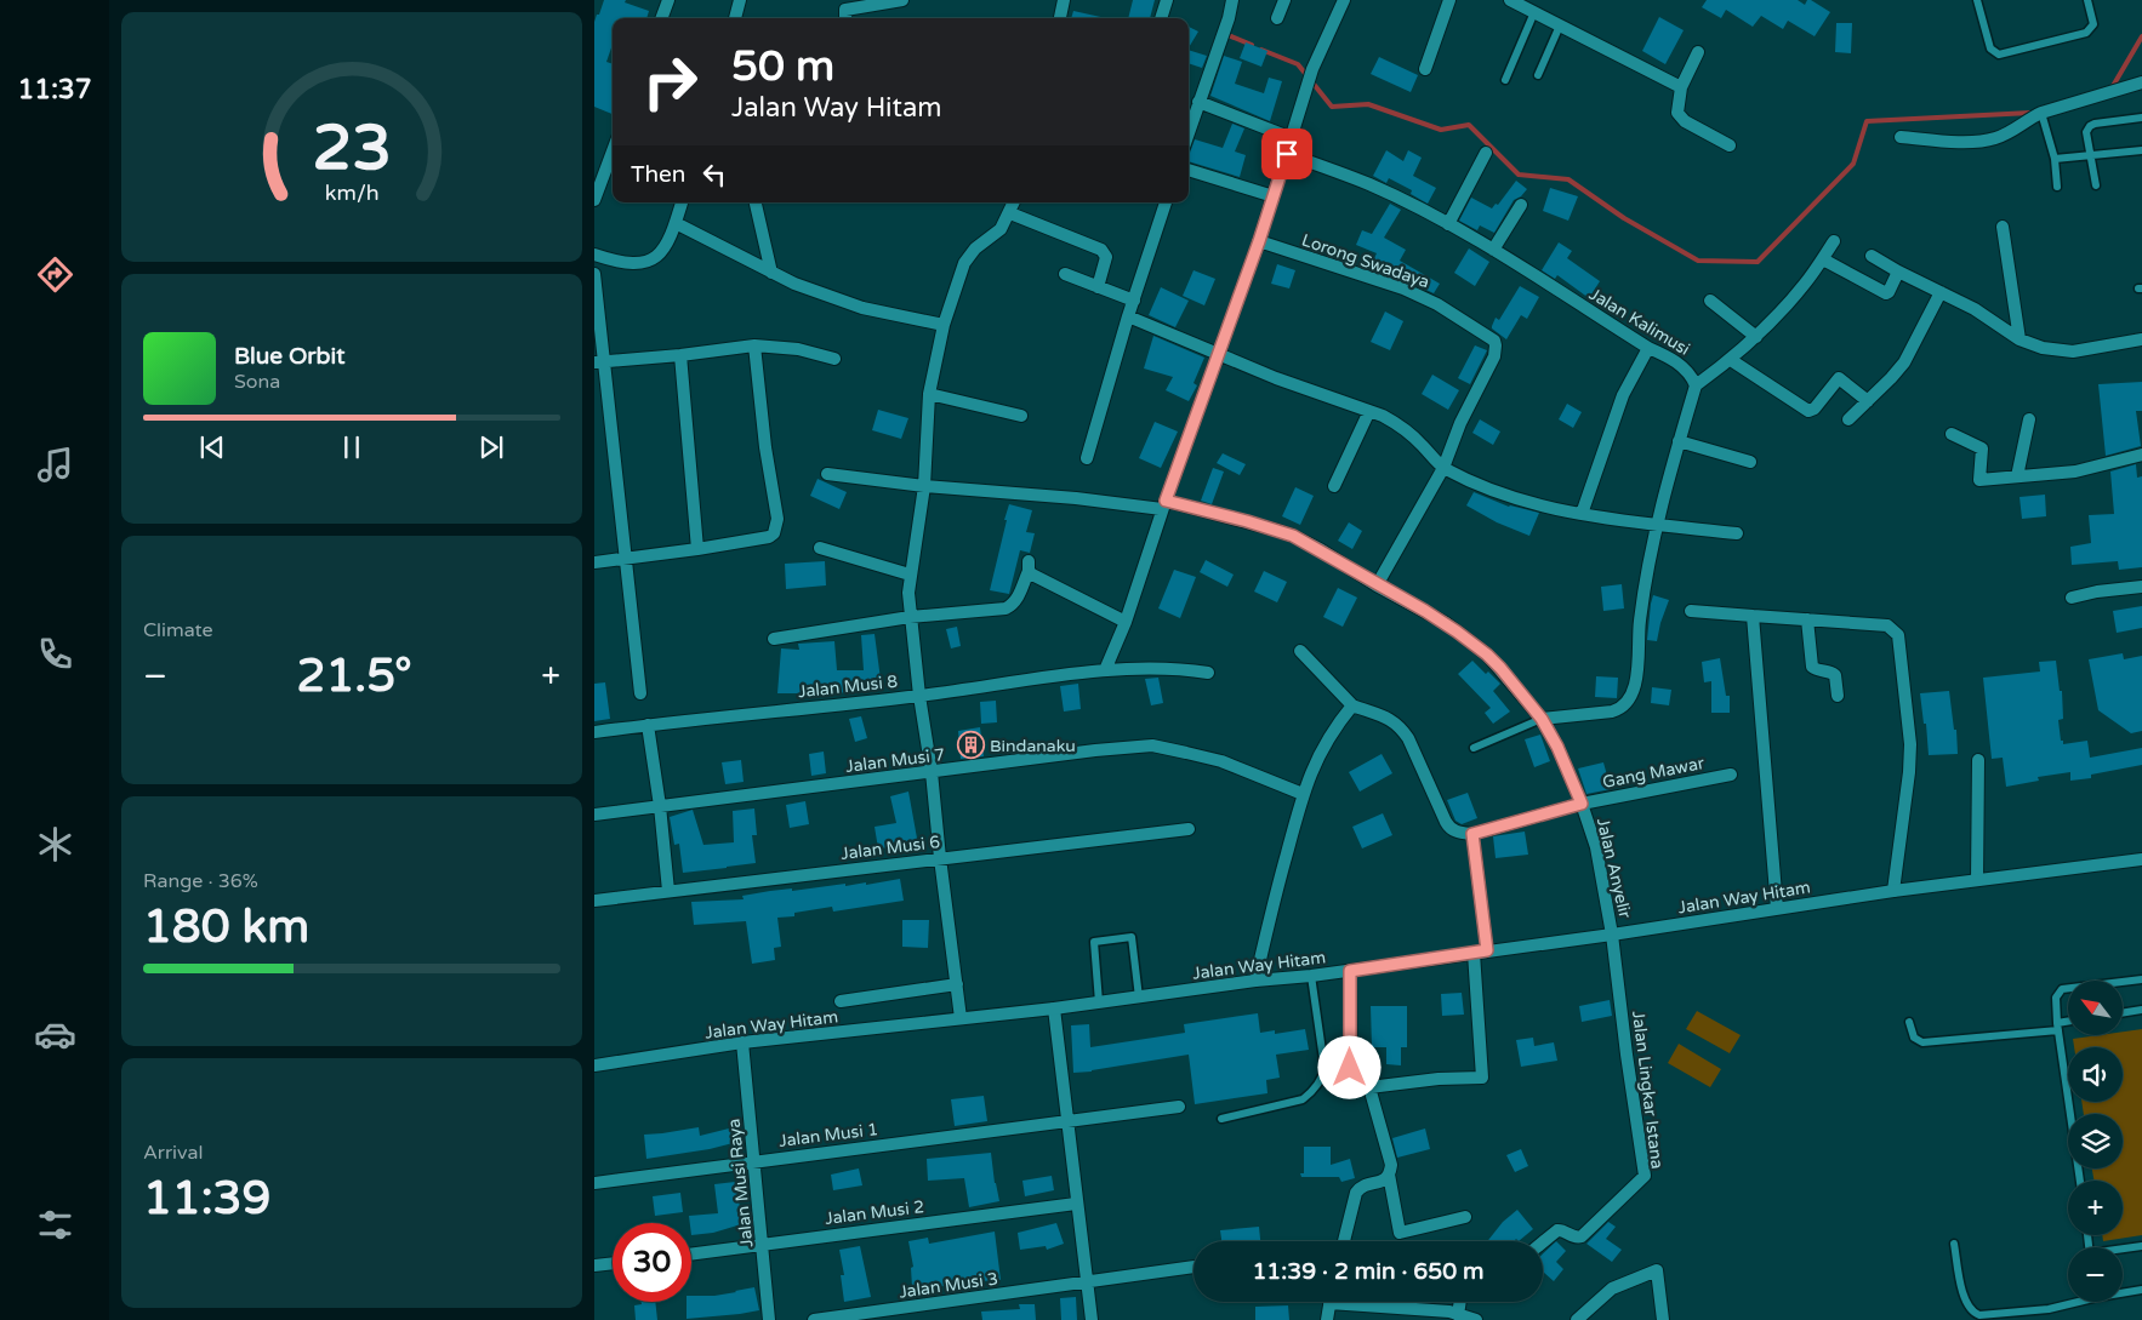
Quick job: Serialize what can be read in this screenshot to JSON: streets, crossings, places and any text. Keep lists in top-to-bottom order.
{
  "streets": {
    "street": [
      "Lorong Swadaya",
      "Jalan Kalimusi",
      "Jalan Musi 8",
      "Jalan Musi 7",
      "Gang Mawar",
      "Jalan Musi 6",
      "Jalan Anyelir",
      "Jalan Way Hitam",
      "Jalan Lingkar Istana",
      "Jalan Musi 1",
      "Jalan Musi Raya",
      "Jalan Musi 2",
      "Jalan Musi 3"
    ]
  },
  "crossings": [
    ["Gang Mawar", "Jalan Anyelir"],
    ["Jalan Anyelir", "Jalan Way Hitam"],
    ["Jalan Anyelir", "Jalan Lingkar Istana"],
    ["Jalan Way Hitam", "Jalan Lingkar Istana"],
    ["Jalan Way Hitam", "Jalan Musi Raya"],
    ["Jalan Musi 1", "Jalan Musi Raya"],
    ["Jalan Musi Raya", "Jalan Musi 2"]
  ],
  "places": {
    "building": ["Bindanaku"]
  },
  "north": "top left",
  "page": {
    "tabs": "11:37",
    "turn": ["50 m", "Jalan Way Hitam"],
    "then": "Then",
    "song": ["Blue Orbit", "Sona"],
    "tile": [
      "Climate",
      ["Range · 36%", "180 km"],
      ["Arrival", "11:39"]
    ],
    "heat": ["−", "21.5°", "+"],
    "map_buttons": ["+", "−"],
    "limit": "30",
    "trip": "11:39 · 2 min · 650 m",
    "gauge": ["23", "km/h"]
  }
}
